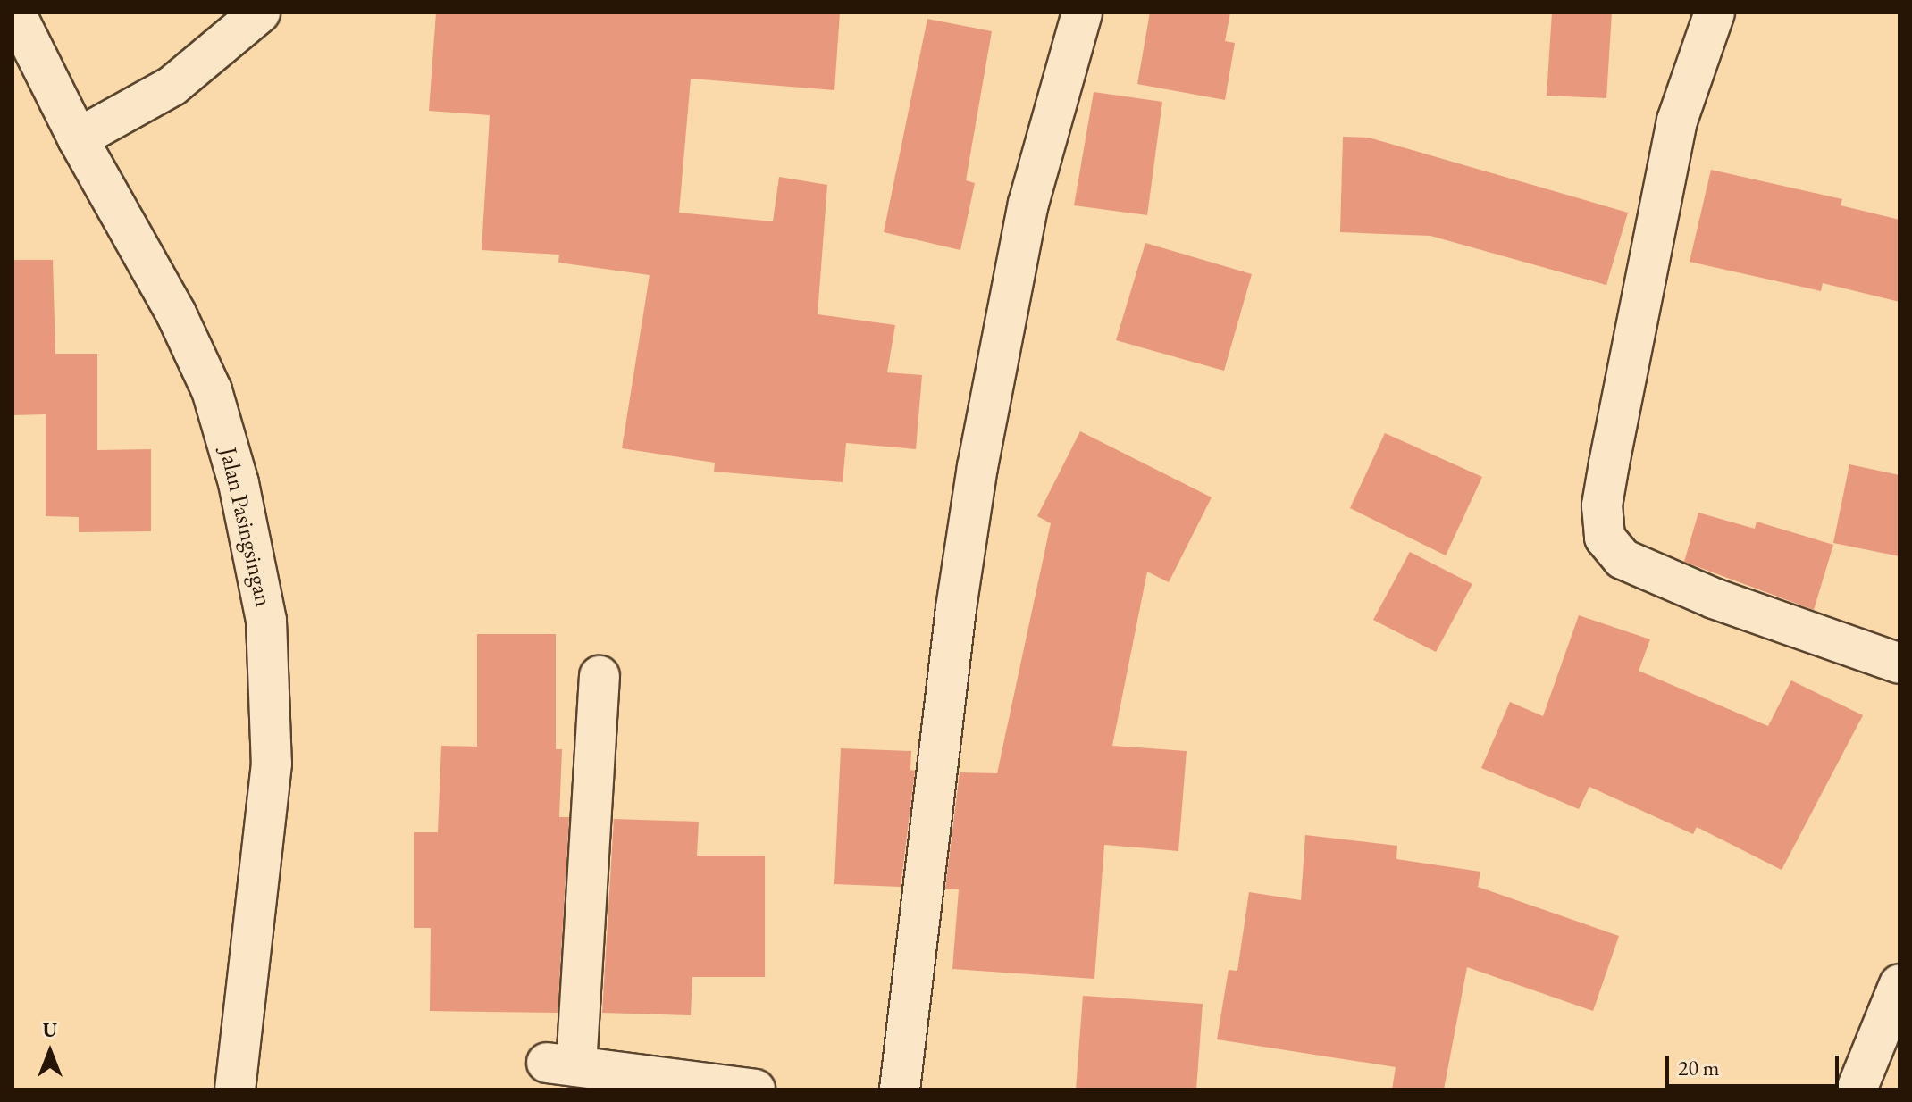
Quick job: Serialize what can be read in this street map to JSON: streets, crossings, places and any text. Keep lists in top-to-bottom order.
{
  "streets": {
    "street": ["Jalan Pasingsingan"]
  },
  "scale_bar": "20 m",
  "north": "top"
}
